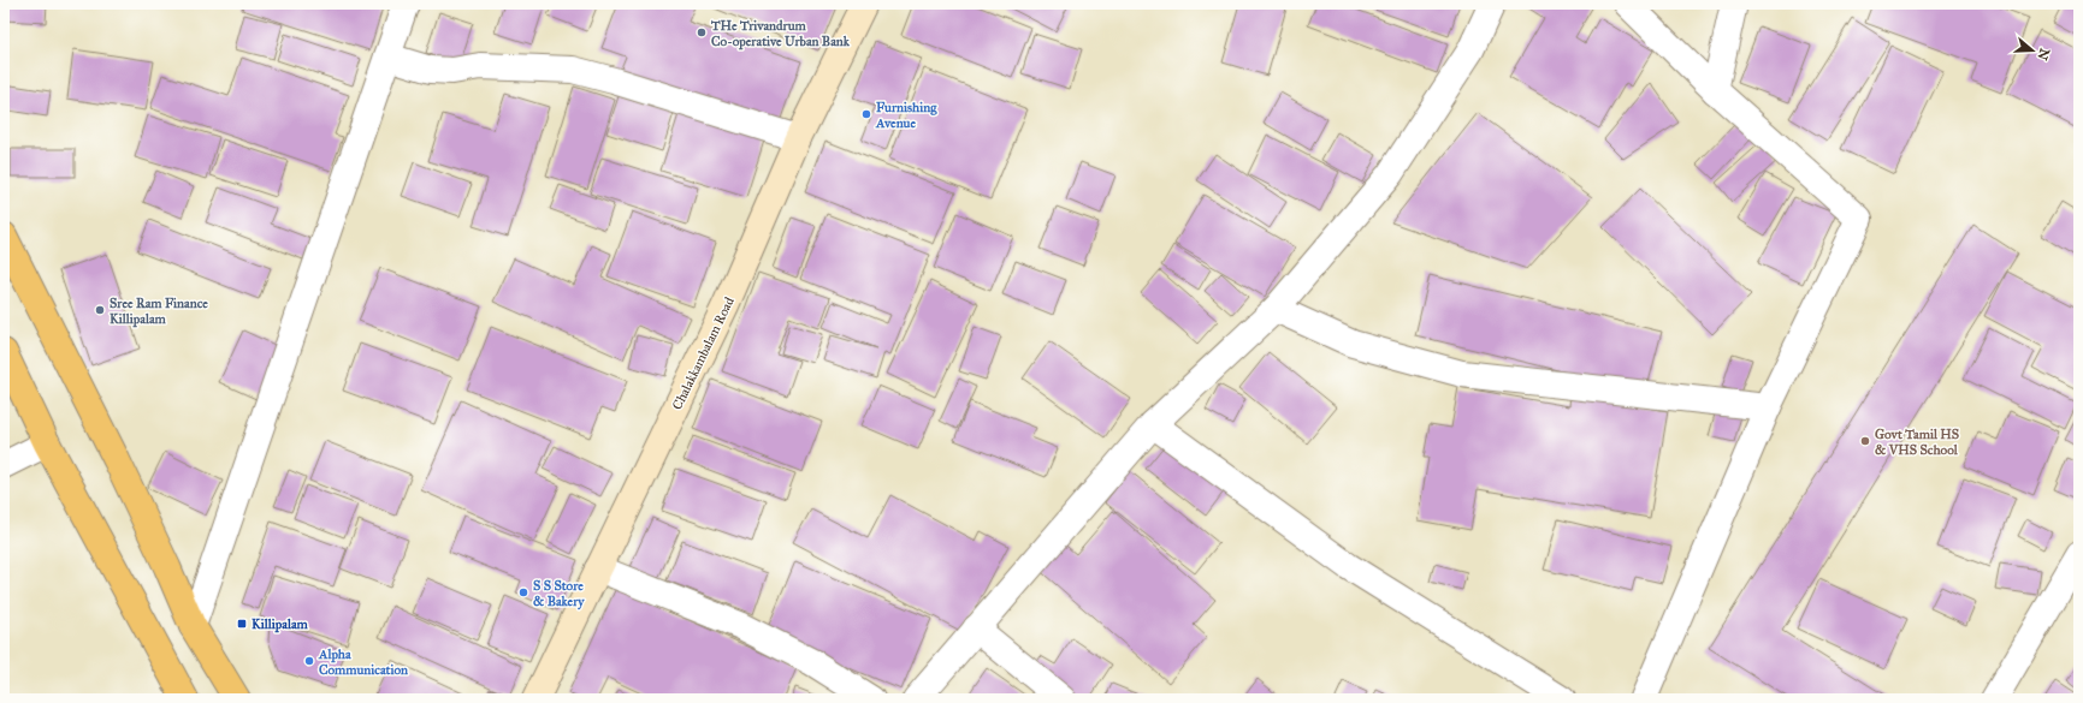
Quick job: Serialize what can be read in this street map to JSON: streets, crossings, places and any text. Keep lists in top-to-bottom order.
{
  "streets": {
    "street": ["Chalakkambalam Road"]
  },
  "places": {
    "other": [
      "THe Trivandrum Co-operative Urban Bank",
      "Furnishing Avenue",
      "Sree Ram Finance Killipalam",
      "Govt Tamil HS & VHS School",
      "S S Store & Bakery",
      "Alpha Communication"
    ],
    "transit": ["Killipalam"]
  },
  "north": "right"
}
